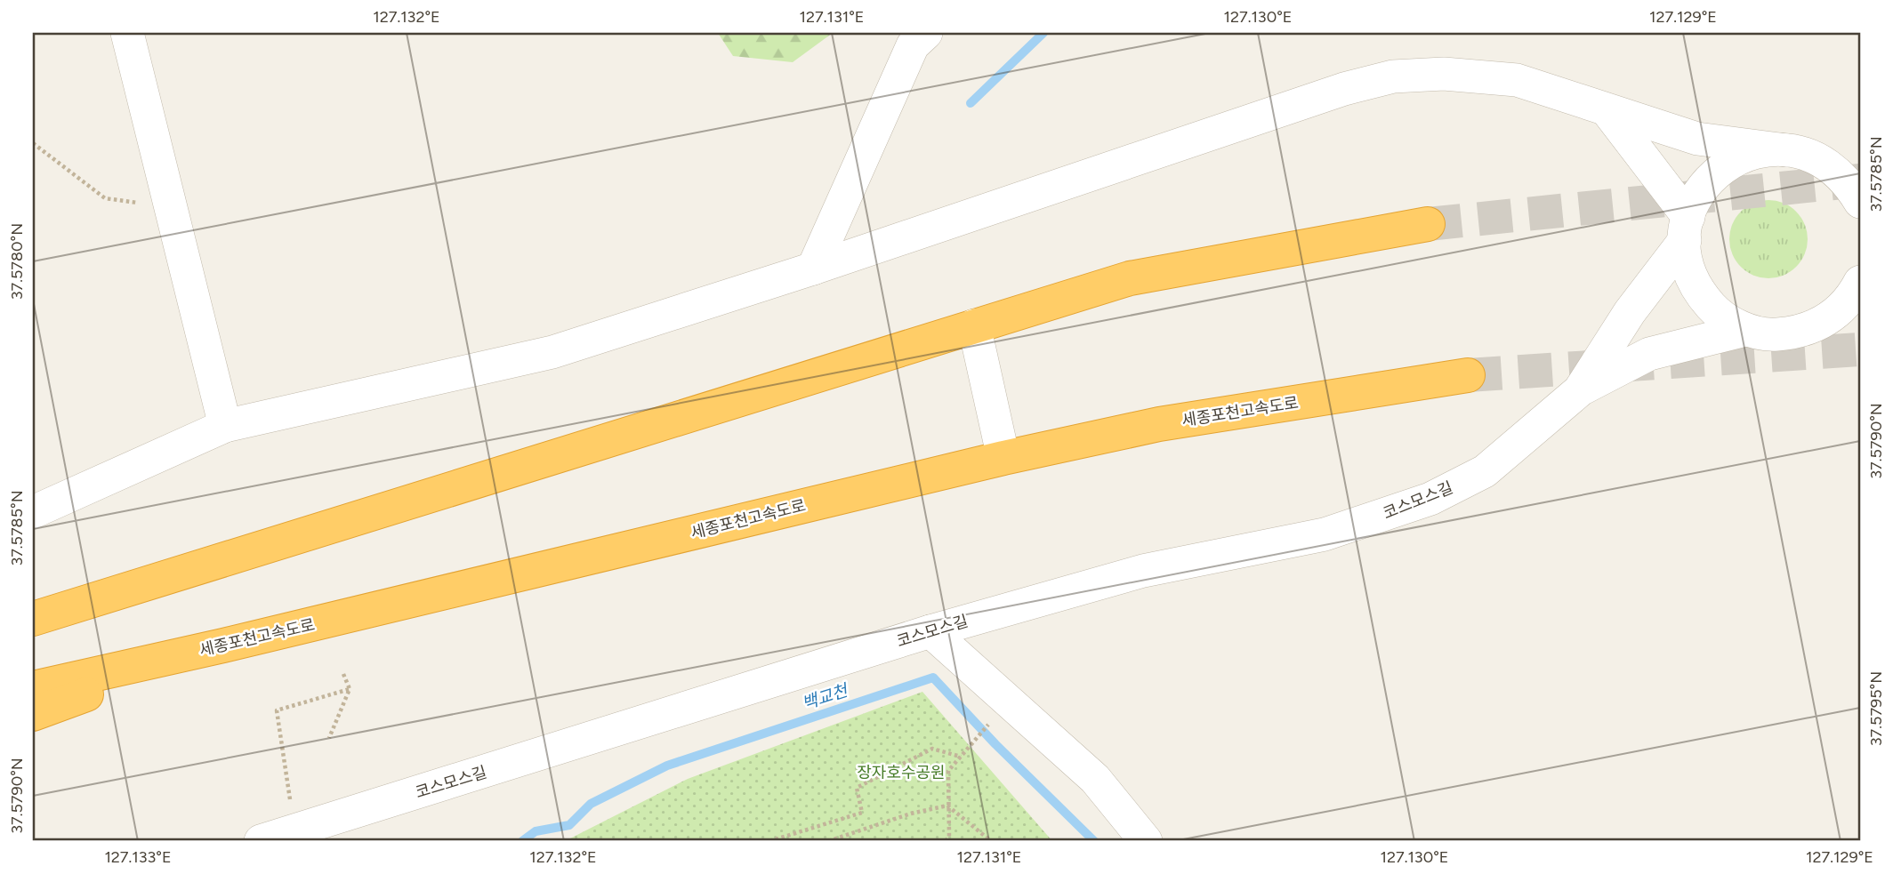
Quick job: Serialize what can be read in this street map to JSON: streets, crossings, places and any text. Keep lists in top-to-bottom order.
{
  "streets": {
    "highway": ["세종포천고속도로"],
    "street": ["코스모스길"]
  },
  "water": ["백교천"],
  "parks": ["장자호수공원"],
  "coordinates": [
    "127.132°E",
    "127.131°E",
    "127.130°E",
    "127.129°E",
    "37.5785°N",
    "37.5780°N",
    "37.5790°N",
    "37.5795°N",
    "127.133°E"
  ]
}
